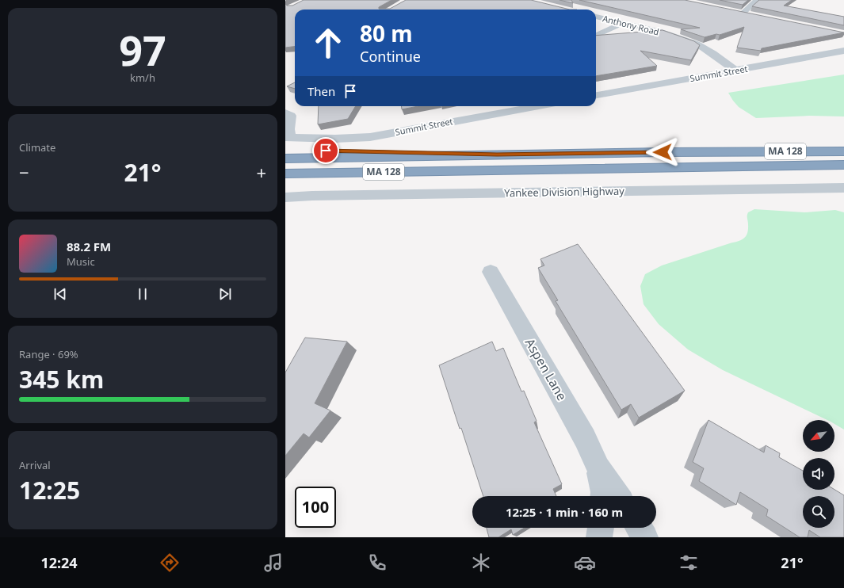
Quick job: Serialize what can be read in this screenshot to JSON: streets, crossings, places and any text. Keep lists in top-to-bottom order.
{
  "streets": {
    "highway": ["MA 128"],
    "street": [
      "Anthony Road",
      "Summit Street",
      "Yankee Division Highway",
      "Aspen Lane"
    ]
  },
  "crossings": [
    ["Anthony Road", "Summit Street"]
  ],
  "north": "bottom left",
  "page": {
    "tile": [
      ["97", "km/h"],
      "Climate",
      ["Range · 69%", "345 km"],
      ["Arrival", "12:25"]
    ],
    "turn": ["80 m", "Continue"],
    "then": "Then",
    "heat": ["−", "21°", "+"],
    "song": ["88.2 FM", "Music"],
    "limit": "100",
    "trip": "12:25 · 1 min · 160 m",
    "tabs": ["12:24", "21°"]
  }
}
